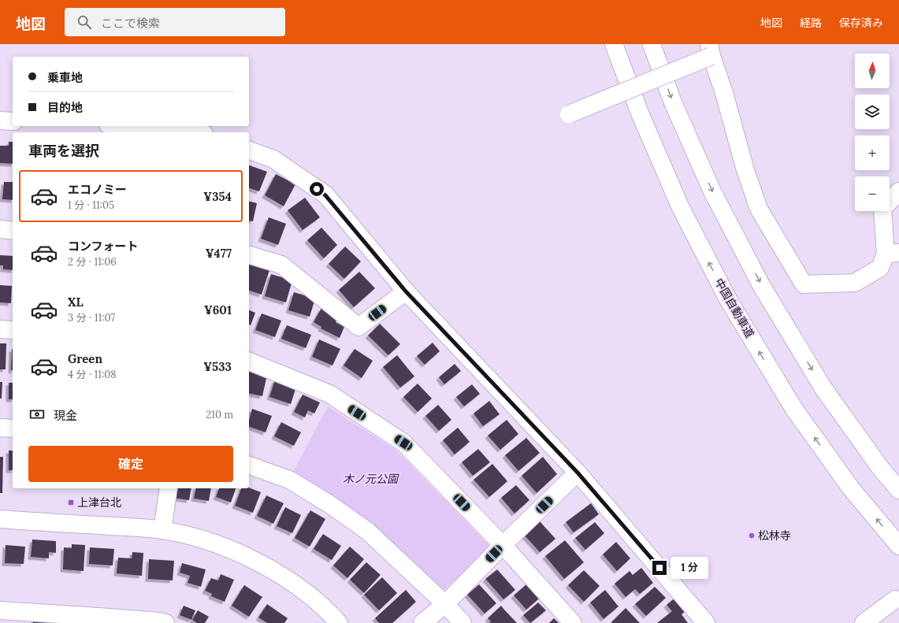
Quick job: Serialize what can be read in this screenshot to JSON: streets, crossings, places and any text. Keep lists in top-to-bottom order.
{
  "streets": {
    "main road": ["中国自動車道"]
  },
  "parks": ["木ノ元公園"],
  "places": {
    "transit": ["上津台北"],
    "other": ["松林寺"]
  },
  "north": "top",
  "page": {
    "header": "地図",
    "search": "ここで検索",
    "nav": ["地図", "経路", "保存済み"],
    "map_buttons": ["+", "−"],
    "banner": ["乗車地", "目的地"],
    "heading": "車両を選択",
    "list": [
      {
        "name": "エコノミー",
        "note": "1 分 · 11:05",
        "value": "¥354"
      },
      {
        "name": "コンフォート",
        "note": "2 分 · 11:06",
        "value": "¥477"
      },
      {
        "name": "XL",
        "note": "3 分 · 11:07",
        "value": "¥601"
      },
      {
        "name": "Green",
        "note": "4 分 · 11:08",
        "value": "¥533"
      }
    ],
    "pay": ["現金", "210 m"],
    "buttons": "確定",
    "bubble": "1 分"
  }
}
